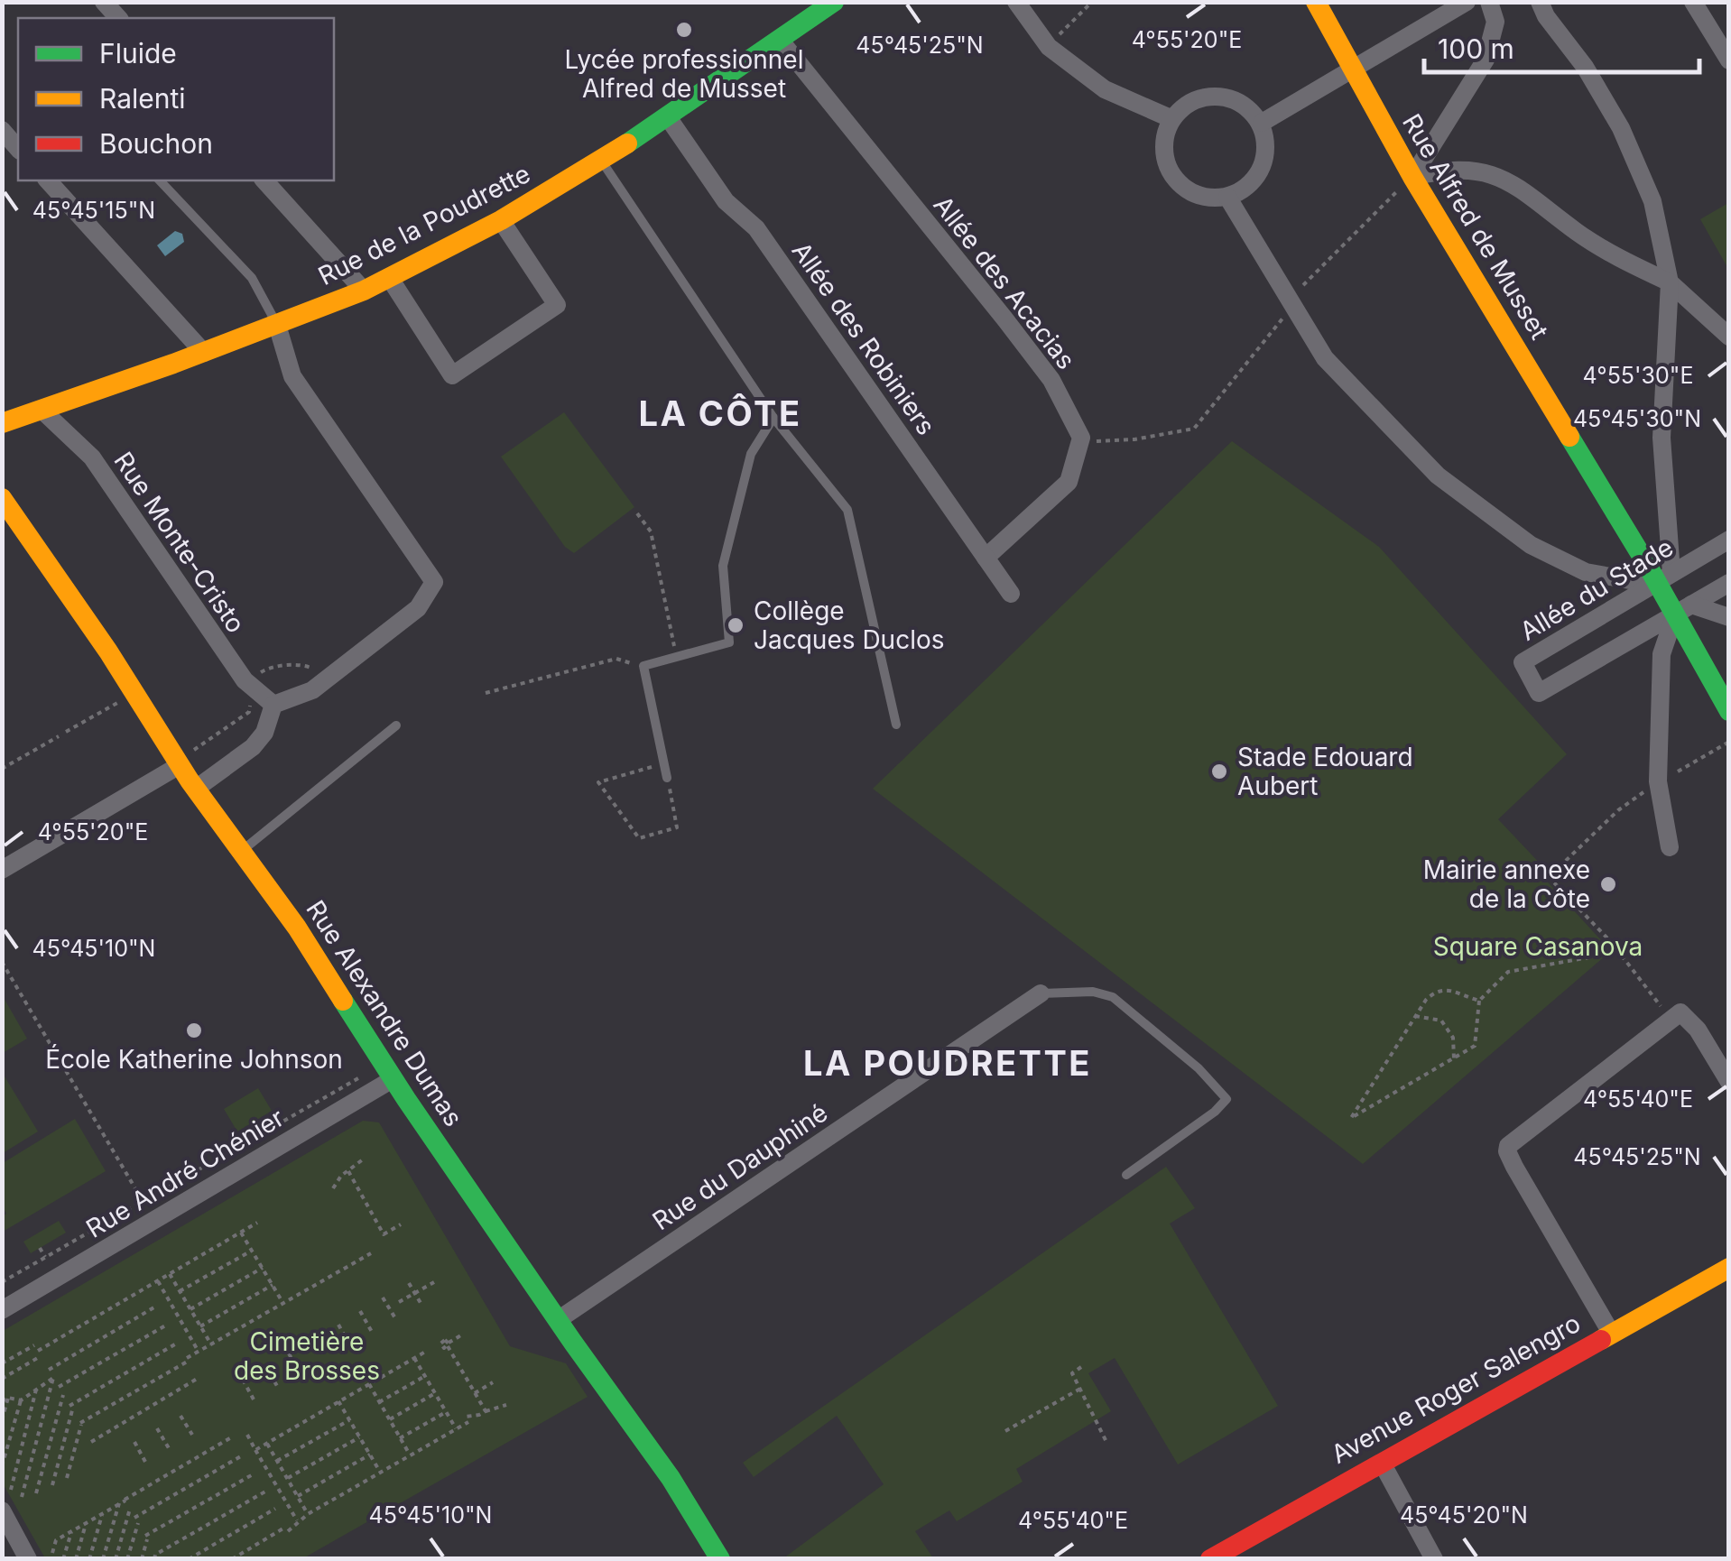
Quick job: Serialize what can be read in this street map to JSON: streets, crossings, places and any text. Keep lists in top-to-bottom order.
{
  "streets": {
    "street": [
      "Rue de la Poudrette",
      "Rue Alfred de Musset",
      "Allée des Acacias",
      "Allée des Robiniers",
      "Rue Monte-Cristo",
      "Allée du Stade",
      "Rue Alexandre Dumas",
      "Rue du Dauphiné",
      "Rue André Chénier",
      "Avenue Roger Salengro"
    ]
  },
  "crossings": [
    ["Rue de la Poudrette", "Allée des Acacias"],
    ["Rue de la Poudrette", "Allée des Robiniers"],
    ["Rue de la Poudrette", "Rue Monte-Cristo"],
    ["Rue Alfred de Musset", "Allée du Stade"],
    ["Rue Alexandre Dumas", "Rue du Dauphiné"],
    ["Rue Alexandre Dumas", "Rue André Chénier"]
  ],
  "districts": ["LA CÔTE", "LA POUDRETTE"],
  "parks": ["Square Casanova", "Cimetière des Brosses"],
  "places": [
    "Lycée professionnel Alfred de Musset",
    "Collège Jacques Duclos",
    "Stade Edouard Aubert",
    "Mairie annexe de la Côte",
    "École Katherine Johnson"
  ],
  "legend": ["Fluide", "Ralenti", "Bouchon"],
  "scale_bar": "100 m",
  "coordinates": [
    "4°55'20\"E",
    "45°45'25\"N",
    "45°45'15\"N",
    "4°55'30\"E",
    "45°45'30\"N",
    "45°45'10\"N",
    "4°55'40\"E",
    "45°45'20\"N"
  ]
}
